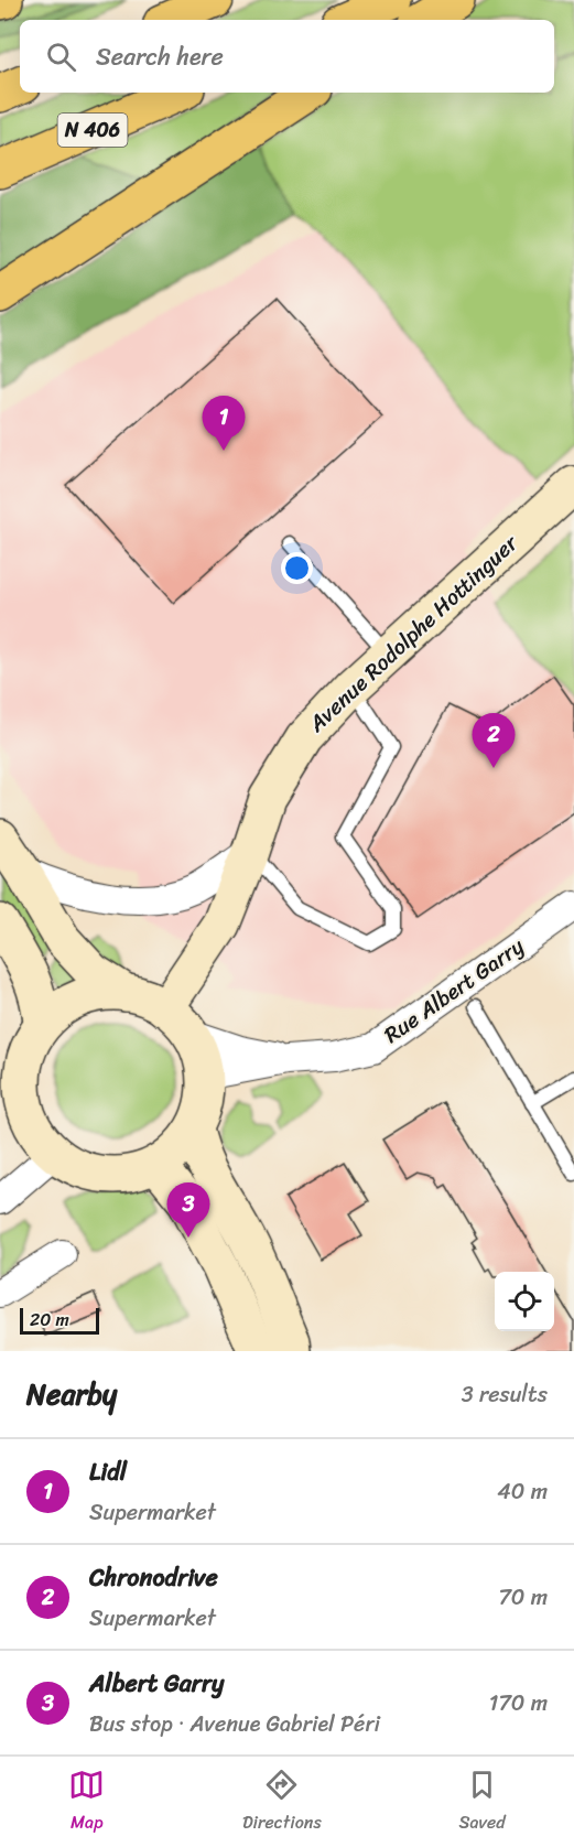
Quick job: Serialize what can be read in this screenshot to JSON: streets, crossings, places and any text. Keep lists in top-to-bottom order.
{
  "streets": {
    "highway": ["N 406"],
    "street": ["Avenue Rodolphe Hottinguer", "Rue Albert Garry"]
  },
  "crossings": [
    ["Avenue Rodolphe Hottinguer", "Rue Albert Garry"]
  ],
  "scale_bar": "20 m",
  "page": {
    "search": "Search here",
    "pins": ["1", "2", "3"],
    "scale": "20 m",
    "heading": ["Nearby", "3 results"],
    "list": [
      {
        "mark": "1",
        "name": "Lidl",
        "note": "Supermarket",
        "value": "40 m"
      },
      {
        "mark": "2",
        "name": "Chronodrive",
        "note": "Supermarket",
        "value": "70 m"
      },
      {
        "mark": "3",
        "name": "Albert Garry",
        "note": "Bus stop · Avenue Gabriel Péri",
        "value": "170 m"
      }
    ],
    "nav": ["Map", "Directions", "Saved"]
  }
}
